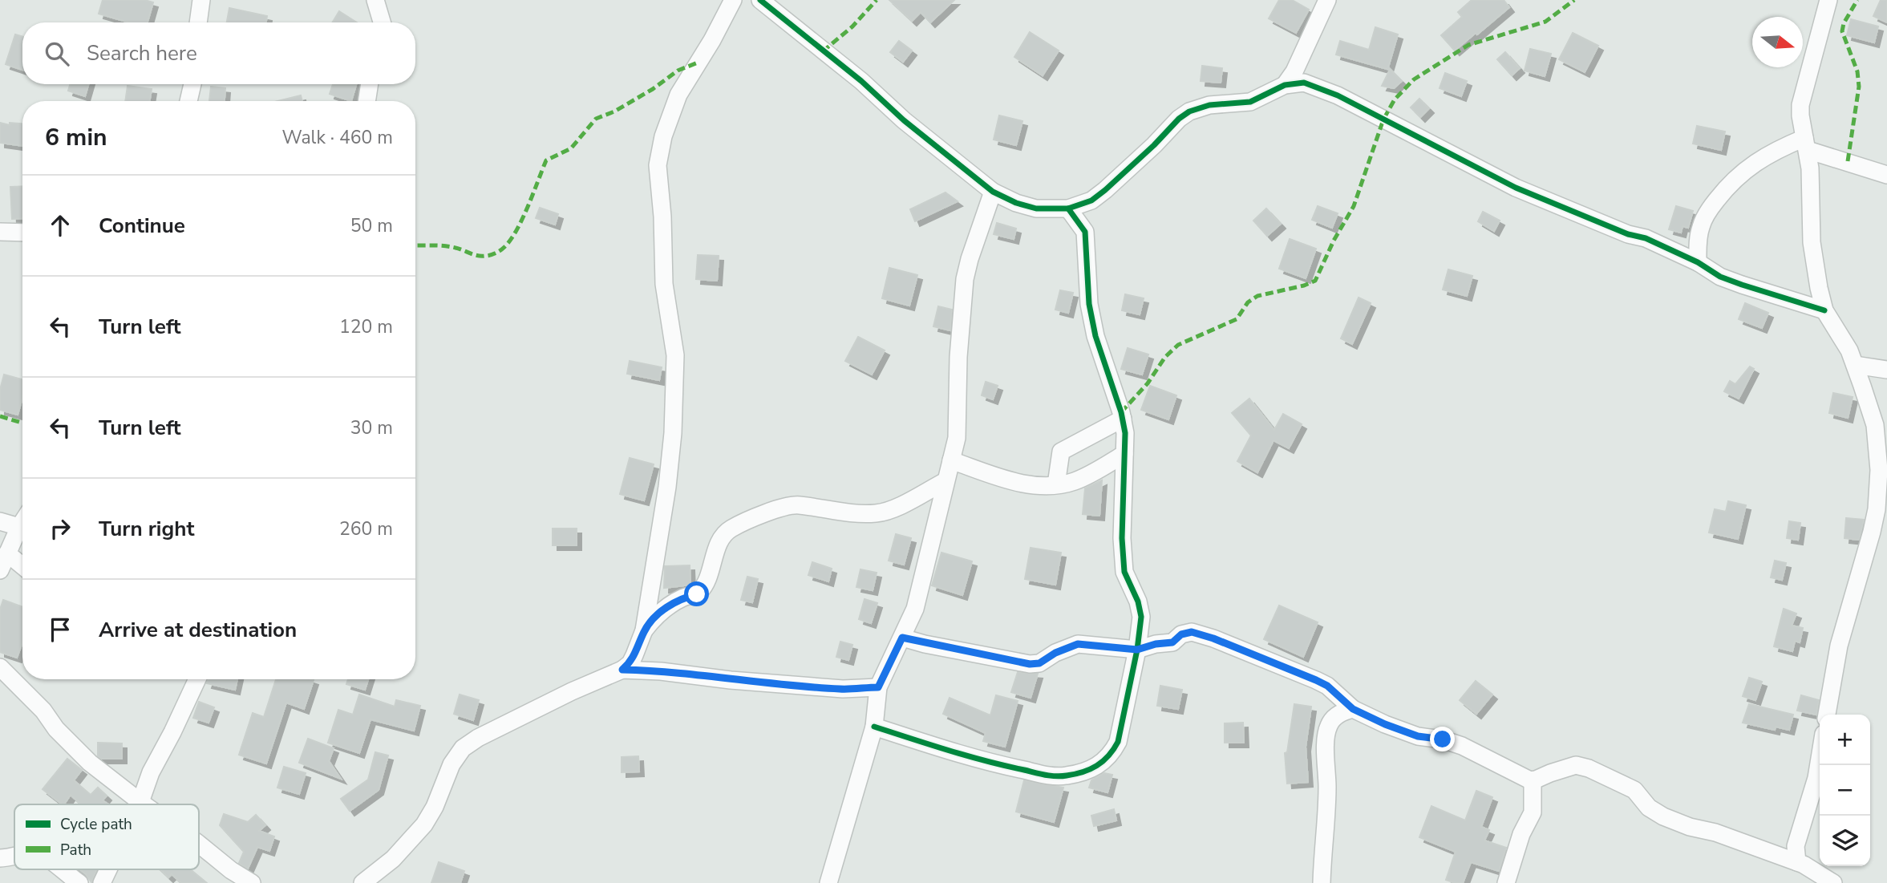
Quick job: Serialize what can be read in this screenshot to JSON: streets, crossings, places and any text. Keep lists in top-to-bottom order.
{
  "legend": ["Cycle path", "Path"],
  "north": "right",
  "page": {
    "search": "Search here",
    "heading": ["6 min", "Walk · 460 m"],
    "list": [
      ["Continue", "50 m"],
      ["Turn left", "120 m"],
      ["Turn left", "30 m"],
      ["Turn right", "260 m"],
      "Arrive at destination"
    ],
    "map_buttons": ["+", "−"]
  }
}
